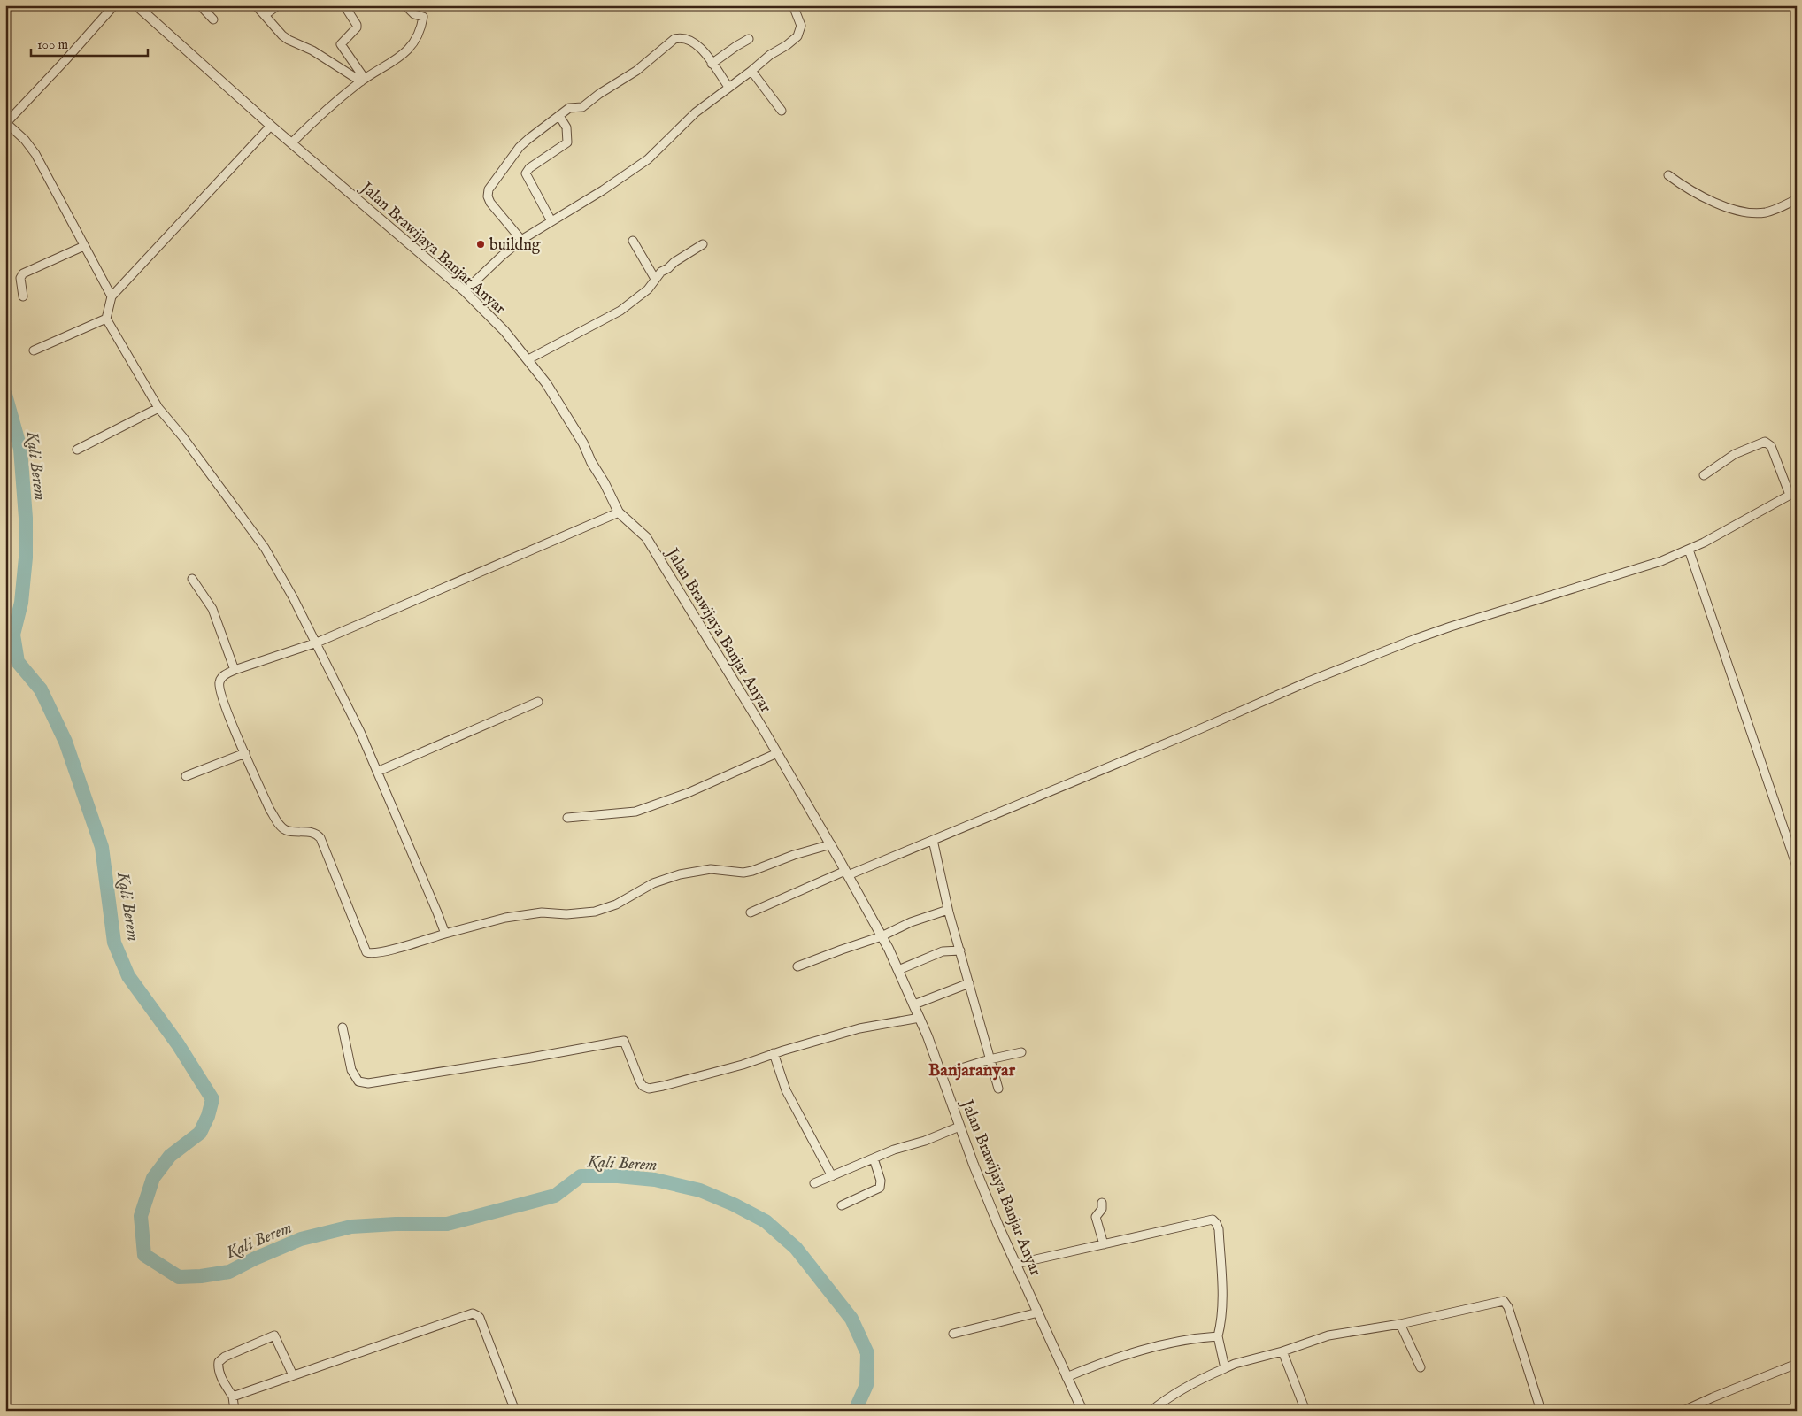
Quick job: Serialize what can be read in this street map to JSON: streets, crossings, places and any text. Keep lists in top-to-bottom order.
{
  "streets": {
    "street": ["Jalan Brawijaya Banjar Anyar"]
  },
  "districts": ["Banjaranyar"],
  "water": ["Kali Berem"],
  "places": ["buildng"],
  "scale_bar": "100 m"
}
